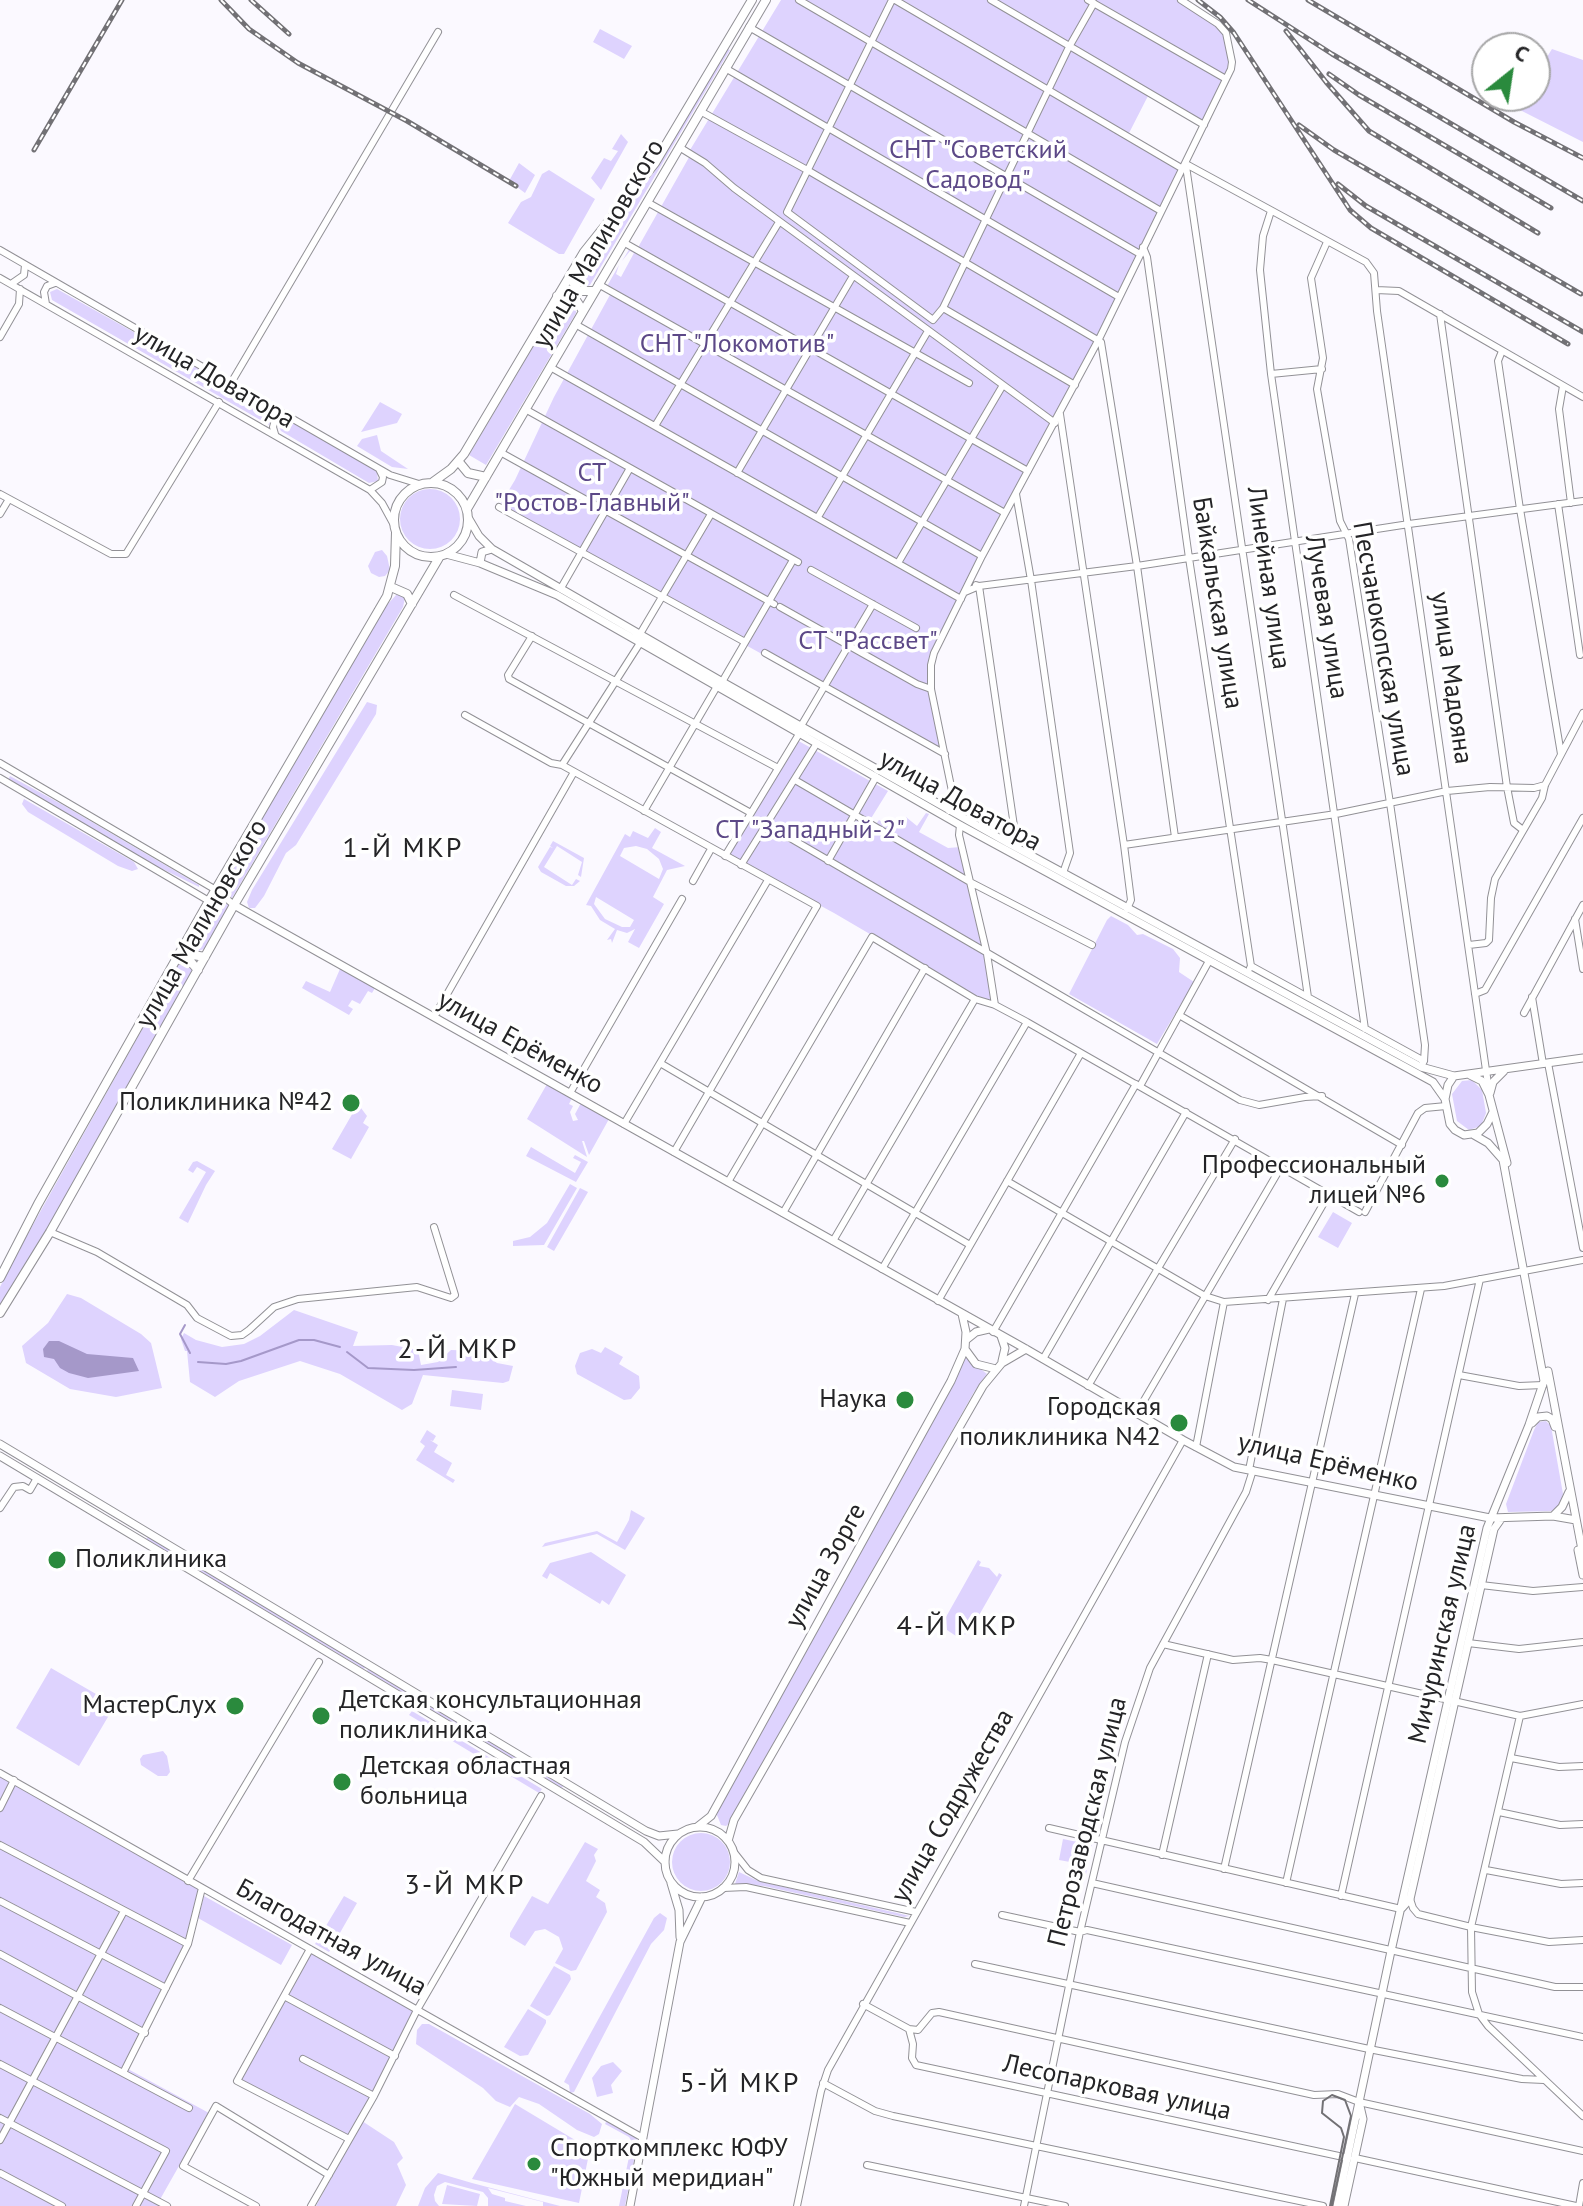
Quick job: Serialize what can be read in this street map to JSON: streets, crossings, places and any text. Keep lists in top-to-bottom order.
{
  "streets": {
    "highway": ["улица Малиновского"],
    "main road": [
      "улица Доватора",
      "улица Ерёменко",
      "улица Зорге",
      "Мичуринская улица"
    ],
    "street": [
      "Линейная улица",
      "Байкальская улица",
      "Лучевая улица",
      "Песчанокопская улица",
      "улица Мадояна",
      "улица Содружества",
      "Петрозаводская улица",
      "Благодатная улица",
      "Лесопарковая улица"
    ]
  },
  "crossings": [
    ["улица Малиновского", "улица Доватора"],
    ["улица Малиновского", "улица Ерёменко"],
    ["улица Доватора", "Линейная улица"],
    ["улица Доватора", "Байкальская улица"],
    ["улица Доватора", "Лучевая улица"],
    ["улица Доватора", "Песчанокопская улица"],
    ["улица Доватора", "улица Мадояна"],
    ["Песчанокопская улица", "улица Мадояна"],
    ["улица Ерёменко", "улица Зорге"],
    ["улица Ерёменко", "Мичуринская улица"],
    ["улица Ерёменко", "улица Содружества"],
    ["улица Ерёменко", "Петрозаводская улица"],
    ["Мичуринская улица", "Лесопарковая улица"],
    ["Петрозаводская улица", "Лесопарковая улица"]
  ],
  "districts": [
    "1-Й МКР",
    "2-Й МКР",
    "4-Й МКР",
    "3-Й МКР",
    "5-Й МКР"
  ],
  "parks": [
    "СНТ \"Советский Садовод\"",
    "СНТ \"Локомотив\"",
    "СТ \"Ростов-Главный\"",
    "СТ \"Рассвет\"",
    "СТ \"Западный-2\""
  ],
  "places": [
    "Поликлиника №42",
    "Профессиональный лицей №6",
    "Наука",
    "Городская поликлиника N42",
    "Поликлиника",
    "МастерСлух",
    "Детская консультационная поликлиника",
    "Детская областная больница",
    "Спорткомплекс ЮФУ \"Южный меридиан\""
  ],
  "north": "top right"
}
